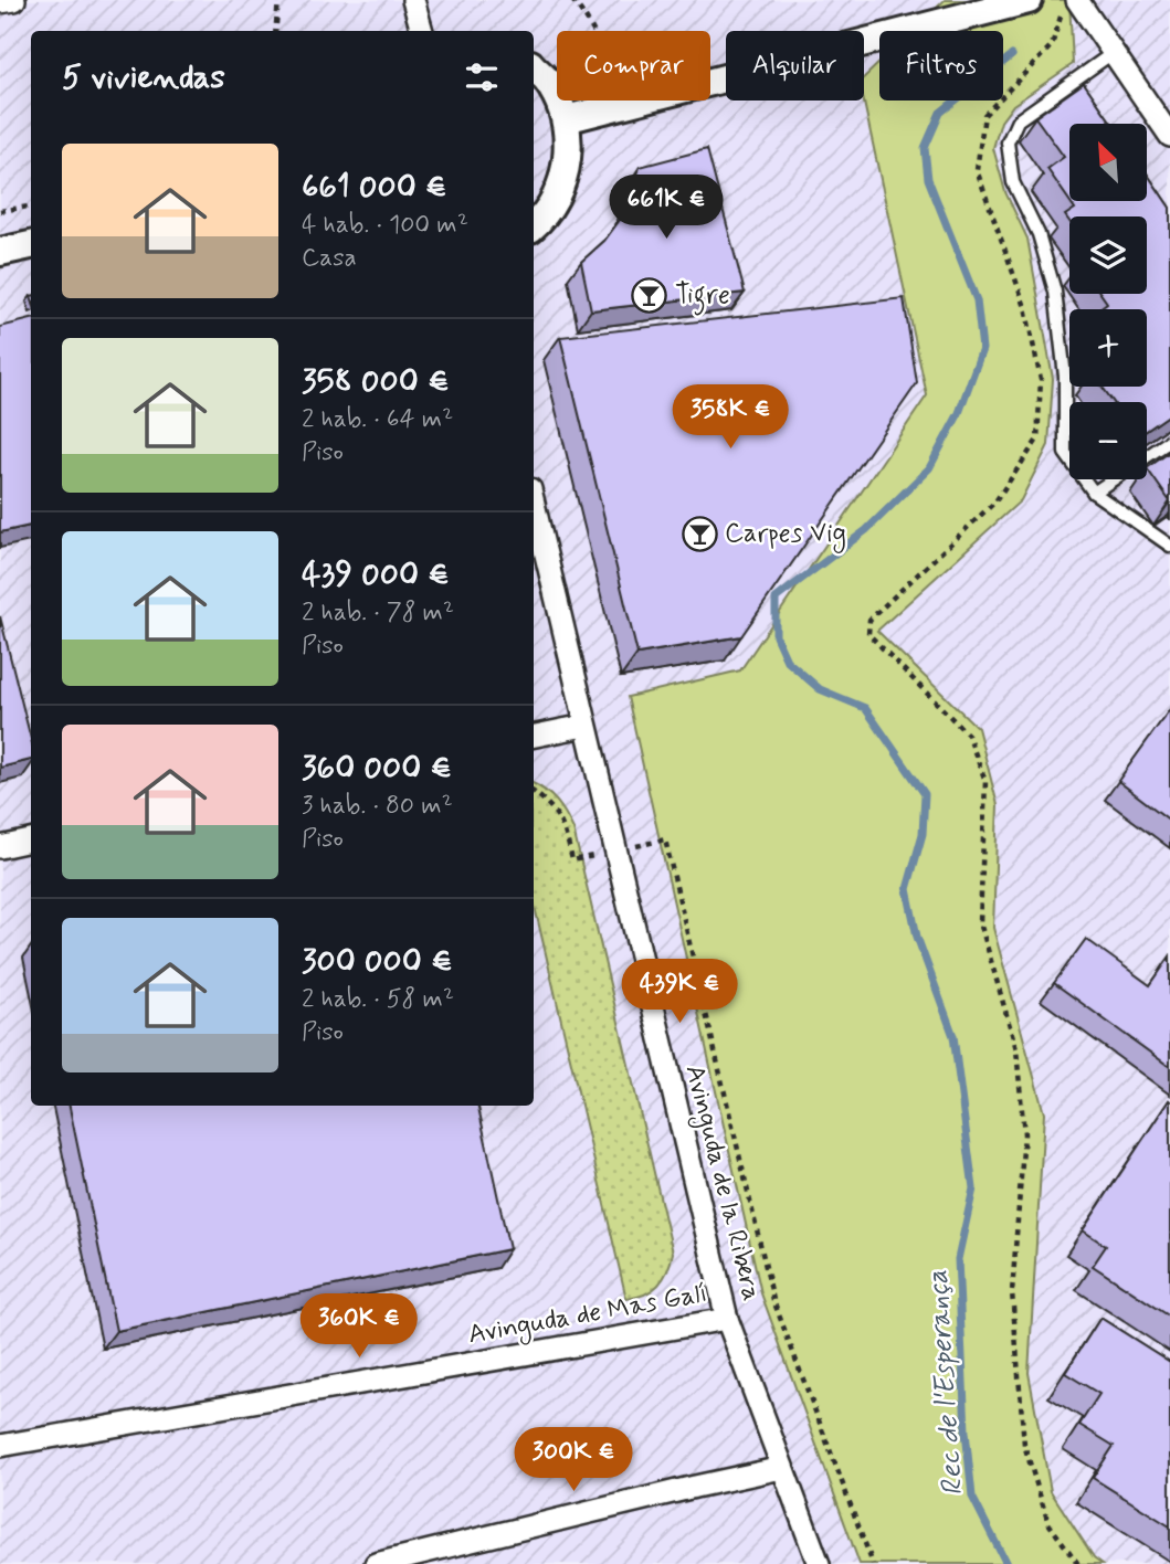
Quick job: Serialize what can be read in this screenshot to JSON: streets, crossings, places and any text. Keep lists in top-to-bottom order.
{
  "streets": {
    "street": ["Avinguda de la Ribera", "Avinguda de Mas Galí"]
  },
  "crossings": [
    ["Avinguda de la Ribera", "Avinguda de Mas Galí"]
  ],
  "water": ["Rec de l'Esperança"],
  "places": {
    "bar": ["Tigre", "Carpes Vig"]
  },
  "north": "top left",
  "page": {
    "chip": ["Comprar", "Alquilar", "Filtros"],
    "heading": "5 viviendas",
    "map_buttons": ["+", "−"],
    "list": [
      {
        "name": "661 000 €",
        "note": "4 hab. · 100 m² · Casa"
      },
      {
        "name": "358 000 €",
        "note": "2 hab. · 64 m² · Piso"
      },
      {
        "name": "439 000 €",
        "note": "2 hab. · 78 m² · Piso"
      },
      {
        "name": "360 000 €",
        "note": "3 hab. · 80 m² · Piso"
      },
      {
        "name": "300 000 €",
        "note": "2 hab. · 58 m² · Piso"
      }
    ],
    "price": [
      "661K €",
      "358K €",
      "439K €",
      "360K €",
      "300K €"
    ]
  }
}
